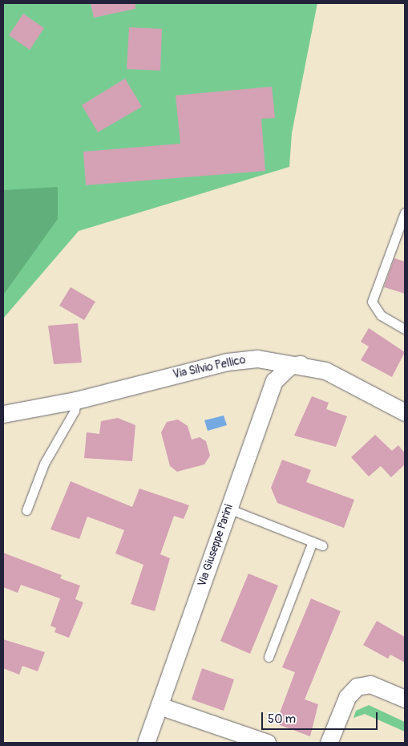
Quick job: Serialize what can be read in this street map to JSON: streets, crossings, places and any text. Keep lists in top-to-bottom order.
{
  "streets": {
    "street": ["Via Silvio Pellico", "Via Giuseppe Parini"]
  },
  "crossings": [
    ["Via Silvio Pellico", "Via Giuseppe Parini"]
  ],
  "scale_bar": "50 m"
}
